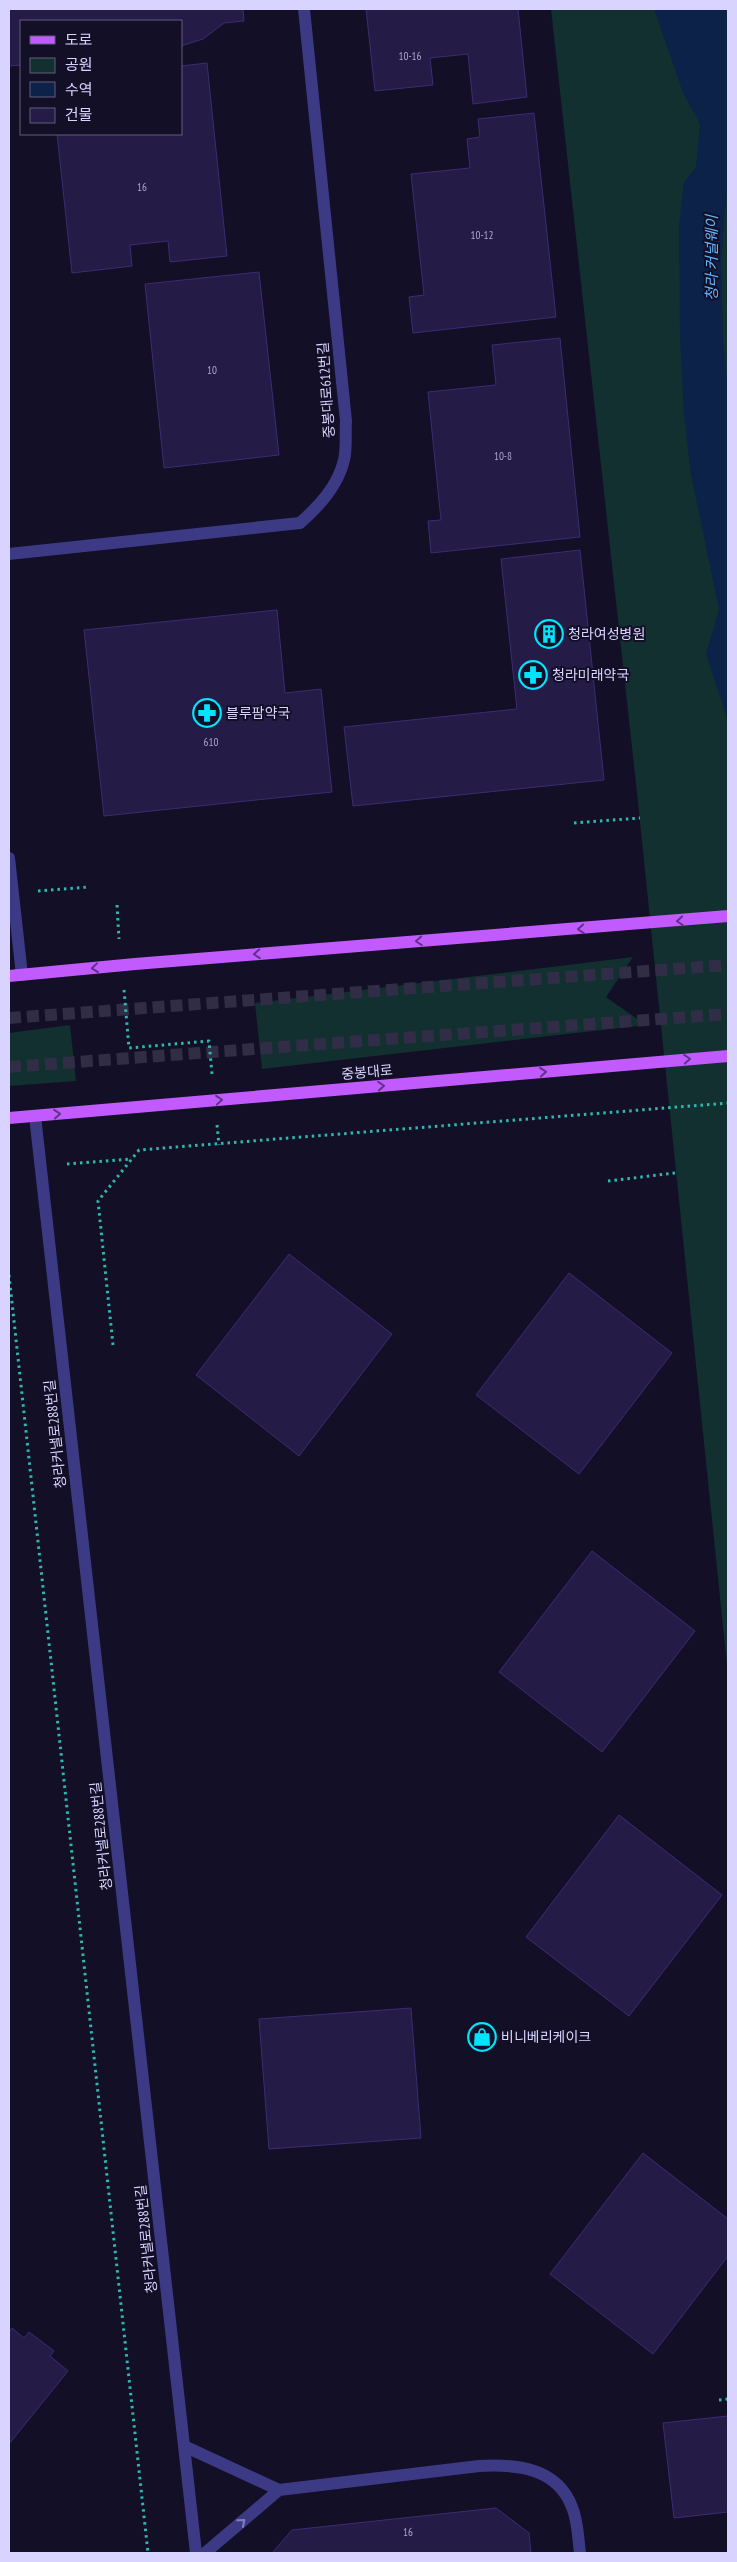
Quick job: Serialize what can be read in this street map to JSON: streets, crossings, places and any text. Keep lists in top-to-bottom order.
{
  "streets": {
    "main road": ["중봉대로"],
    "street": ["중봉대로612번길", "청라커낼로288번길"]
  },
  "crossings": [
    ["중봉대로", "청라커낼로288번길"]
  ],
  "one_way": ["중봉대로"],
  "water": ["청라 커널웨이"],
  "places": {
    "building": ["청라여성병원"],
    "pharmacy": ["청라미래약국", "블루팜약국"],
    "shop": ["비니베리케이크"]
  },
  "house_numbers": [
    "10-16",
    "16",
    "10-12",
    "10",
    "10-8",
    "610",
    "16"
  ],
  "legend": [
    "도로",
    "공원",
    "수역",
    "건물"
  ]
}
